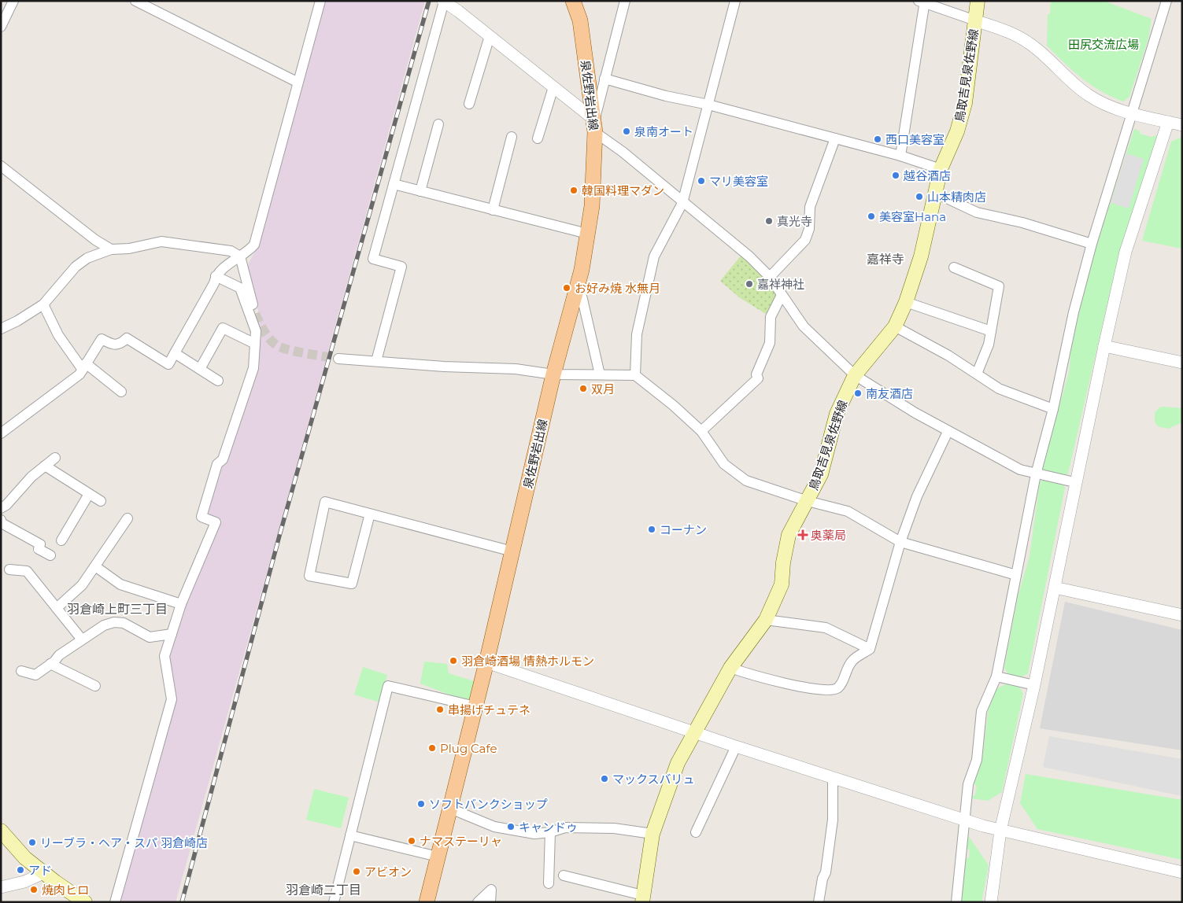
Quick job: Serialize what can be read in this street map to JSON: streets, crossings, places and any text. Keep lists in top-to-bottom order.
{
  "streets": {
    "main road": ["鳥取吉見泉佐野線", "泉佐野岩出線"]
  },
  "districts": ["嘉祥寺", "羽倉崎上町三丁目", "羽倉崎二丁目"],
  "parks": ["田尻交流広場"],
  "places": {
    "other": [
      "泉南オート",
      "西口美容室",
      "越谷酒店",
      "マリ美容室",
      "韓国料理マダン",
      "山本精肉店",
      "美容室Hana",
      "真光寺",
      "嘉祥神社",
      "お好み焼 水無月",
      "双月",
      "南友酒店",
      "コーナン",
      "羽倉崎酒場 情熱ホルモン",
      "串揚げチュテネ",
      "Plug Cafe",
      "マックスバリュ",
      "ソフトバンクショップ",
      "キャンドゥ",
      "ナマステーリャ",
      "リーブラ・ヘア・スパ 羽倉崎店",
      "アド",
      "アビオン",
      "焼肉ヒロ"
    ],
    "health": ["奥薬局"]
  }
}
